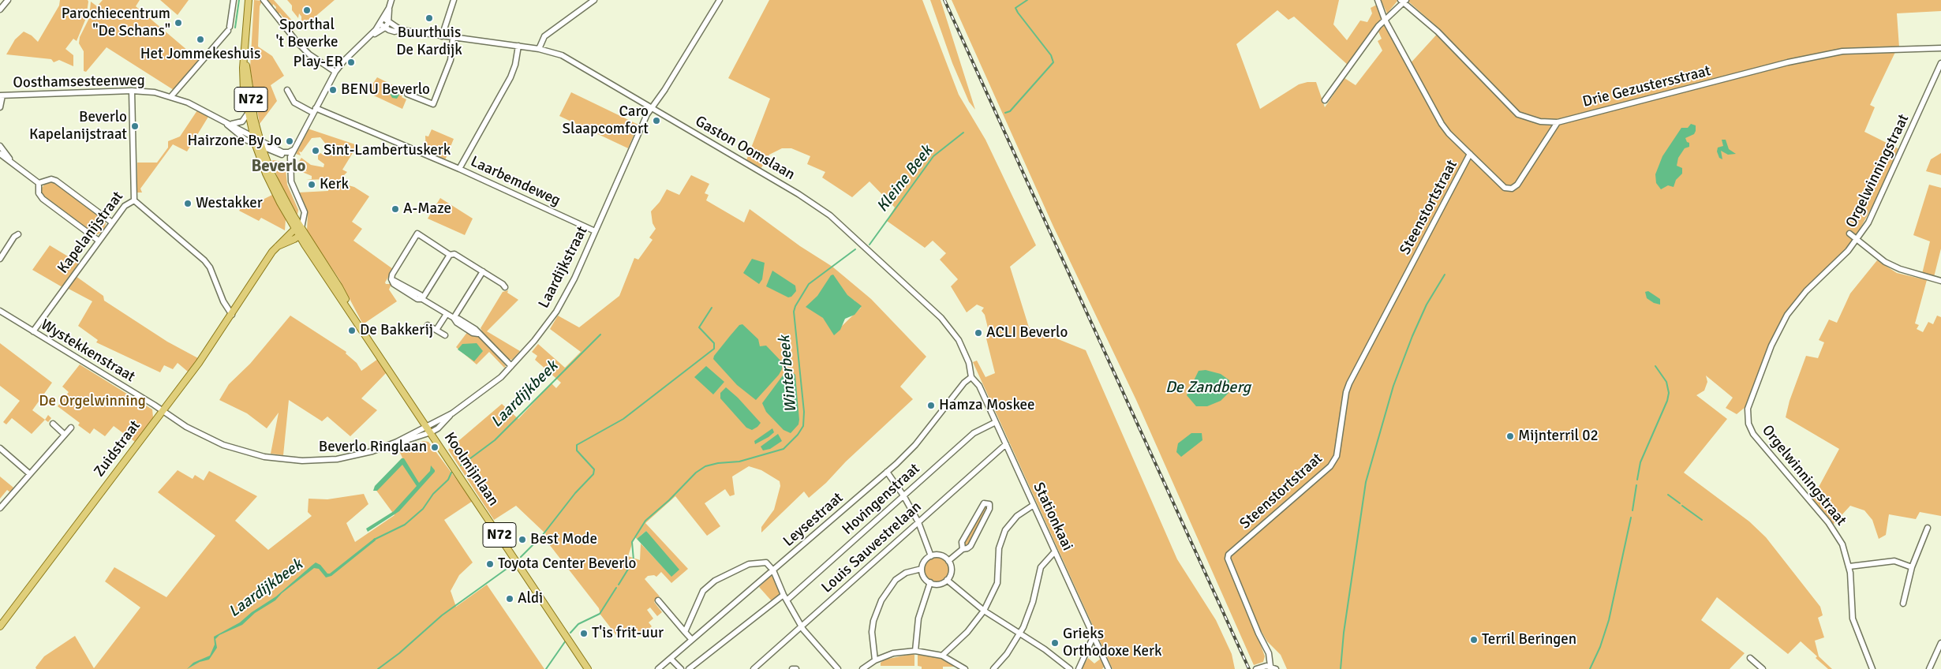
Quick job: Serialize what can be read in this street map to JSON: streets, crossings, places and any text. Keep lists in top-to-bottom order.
{
  "streets": {
    "main road": ["N72", "Zuidstraat", "Koolmijnlaan"],
    "street": [
      "Oosthamsesteenweg",
      "Drie Gezustersstraat",
      "Gaston Oomslaan",
      "Orgelwinningstraat",
      "Laarbemdeweg",
      "Steenstortstraat",
      "Kapelanijstraat",
      "Laardijkstraat",
      "Wystekkenstraat",
      "Hovingenstraat",
      "Stationkaai",
      "Leysestraat",
      "Louis Sauvestrelaan"
    ]
  },
  "crossings": [
    ["Oosthamsesteenweg", "Kapelanijstraat"],
    ["Oosthamsesteenweg", "Koolmijnlaan"],
    ["Drie Gezustersstraat", "Steenstortstraat"],
    ["Gaston Oomslaan", "Laardijkstraat"],
    ["Gaston Oomslaan", "Stationkaai"],
    ["Gaston Oomslaan", "Leysestraat"],
    ["Laarbemdeweg", "Laardijkstraat"],
    ["Kapelanijstraat", "Wystekkenstraat"],
    ["Laardijkstraat", "Wystekkenstraat"],
    ["Laardijkstraat", "Koolmijnlaan"],
    ["Wystekkenstraat", "Zuidstraat"],
    ["Zuidstraat", "Koolmijnlaan"],
    ["Hovingenstraat", "Stationkaai"],
    ["Stationkaai", "Leysestraat"],
    ["Stationkaai", "Louis Sauvestrelaan"]
  ],
  "districts": ["Beverlo"],
  "water": [
    "Kleine Beek",
    "Winterbeek",
    "De Zandberg",
    "Laardijkbeek"
  ],
  "parks": ["De Orgelwinning"],
  "places": [
    "Sporthal 't Beverke",
    "Buurthuis De Kardijk",
    "Parochiecentrum \"De Schans\"",
    "Het Jommekeshuis",
    "Play-ER",
    "BENU Beverlo",
    "Caro Slaapcomfort",
    "Beverlo Kapelanijstraat",
    "Hairzone By Jo",
    "Sint-Lambertuskerk",
    "Kerk",
    "Westakker",
    "A-Maze",
    "De Bakkerij",
    "ACLI Beverlo",
    "Hamza Moskee",
    "Mijnterril 02",
    "Beverlo Ringlaan",
    "Best Mode",
    "Toyota Center Beverlo",
    "Aldi",
    "T'is frit-uur",
    "Terril Beringen",
    "Grieks Orthodoxe Kerk"
  ]
}
